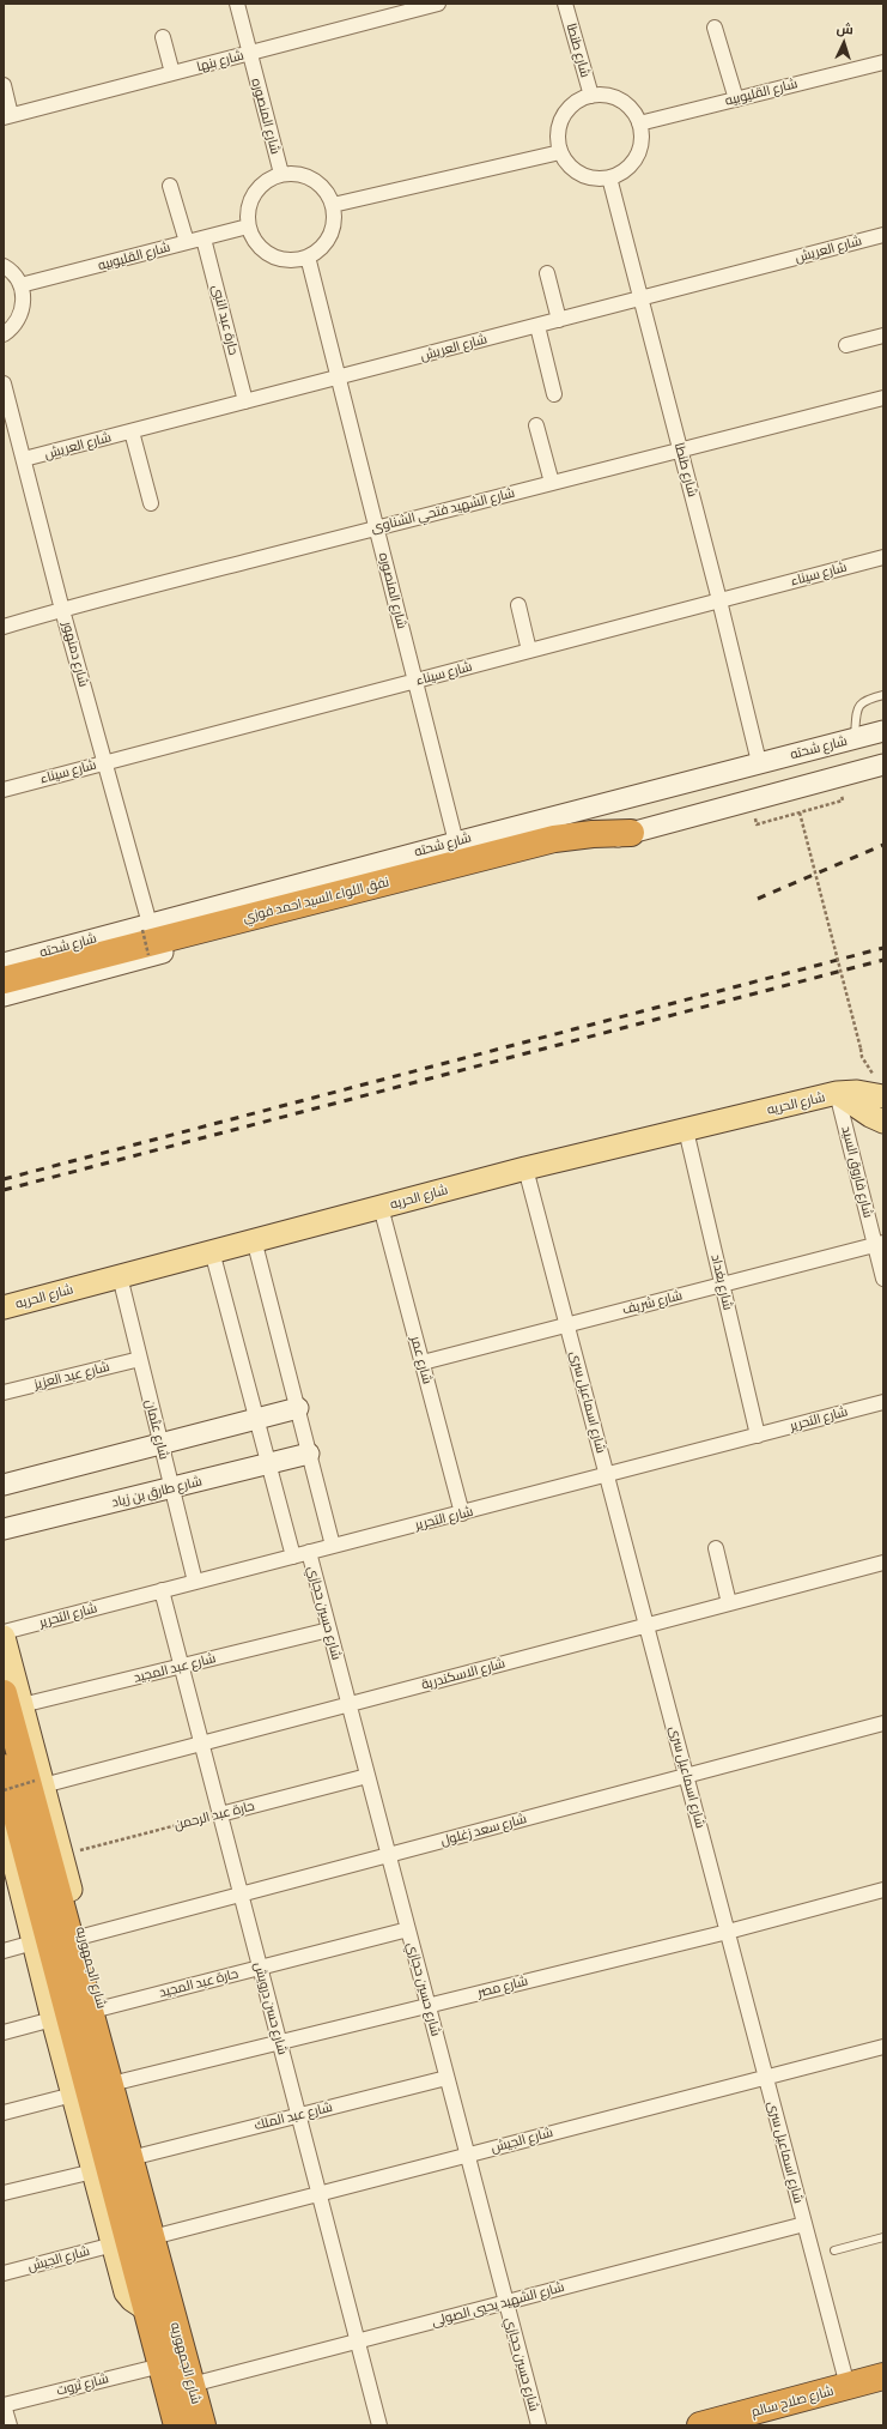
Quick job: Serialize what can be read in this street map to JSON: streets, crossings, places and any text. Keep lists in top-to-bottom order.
{
  "streets": {
    "highway": ["نفق اللواء السيد احمد فوزي", "شارع الجمهوريه", "شارع صلاح سالم"],
    "main road": ["شارع شحته", "شارع الحريه", "شارع طارق بن زياد"],
    "street": [
      "شارع طنطا",
      "شارع بنها",
      "شارع القليوبيه",
      "شارع المنصوره",
      "شارع العريش",
      "حارة عبد النبى",
      "شارع الشهيد فتحي الشناوى",
      "شارع سيناء",
      "شارع دمنهور",
      "شارع فاروق السيد",
      "شارع بغداد",
      "شارع شريف",
      "شارع عمر",
      "شارع عبد العزيز",
      "شارع اسماعيل سرى",
      "شارع التحرير",
      "شارع عثمان",
      "شارع حسين حجازي",
      "شارع عبد المجيد",
      "شارع الاسكندرية",
      "حارة عبد الرحمن",
      "شارع سعد زغلول",
      "حارة عبد المجيد",
      "شارع مصر",
      "شارع حسن درويش",
      "شارع عبد الملك",
      "شارع الجيش",
      "شارع الشهيد يحيي الصولى",
      "شارع ثروت"
    ]
  },
  "crossings": [
    ["شارع طنطا", "شارع القليوبيه"],
    ["شارع طنطا", "شارع العريش"],
    ["شارع طنطا", "شارع الشهيد فتحي الشناوى"],
    ["شارع طنطا", "شارع سيناء"],
    ["شارع طنطا", "شارع شحته"],
    ["شارع بنها", "شارع المنصوره"],
    ["شارع القليوبيه", "شارع المنصوره"],
    ["شارع القليوبيه", "حارة عبد النبى"],
    ["شارع المنصوره", "شارع العريش"],
    ["شارع المنصوره", "شارع الشهيد فتحي الشناوى"],
    ["شارع المنصوره", "شارع سيناء"],
    ["شارع المنصوره", "شارع شحته"],
    ["شارع العريش", "حارة عبد النبى"],
    ["شارع العريش", "شارع دمنهور"],
    ["شارع الشهيد فتحي الشناوى", "شارع دمنهور"],
    ["شارع سيناء", "شارع دمنهور"],
    ["شارع دمنهور", "شارع شحته"],
    ["شارع الحريه", "شارع فاروق السيد"],
    ["شارع الحريه", "شارع بغداد"],
    ["شارع الحريه", "شارع عمر"],
    ["شارع الحريه", "شارع اسماعيل سرى"],
    ["شارع الحريه", "شارع عثمان"],
    ["شارع الحريه", "شارع حسين حجازي"],
    ["شارع فاروق السيد", "شارع شريف"],
    ["شارع بغداد", "شارع شريف"],
    ["شارع بغداد", "شارع التحرير"],
    ["شارع شريف", "شارع عمر"],
    ["شارع شريف", "شارع اسماعيل سرى"],
    ["شارع عمر", "شارع التحرير"],
    ["شارع عبد العزيز", "شارع عثمان"],
    ["شارع اسماعيل سرى", "شارع التحرير"],
    ["شارع اسماعيل سرى", "شارع الاسكندرية"],
    ["شارع اسماعيل سرى", "شارع سعد زغلول"],
    ["شارع اسماعيل سرى", "شارع مصر"],
    ["شارع اسماعيل سرى", "شارع الجيش"],
    ["شارع اسماعيل سرى", "شارع الشهيد يحيي الصولى"],
    ["شارع اسماعيل سرى", "شارع صلاح سالم"],
    ["شارع التحرير", "شارع عثمان"],
    ["شارع التحرير", "شارع حسين حجازي"],
    ["شارع التحرير", "شارع حسن درويش"],
    ["شارع عثمان", "شارع طارق بن زياد"],
    ["شارع طارق بن زياد", "شارع حسين حجازي"],
    ["شارع حسين حجازي", "شارع عبد المجيد"],
    ["شارع حسين حجازي", "شارع الاسكندرية"],
    ["شارع حسين حجازي", "حارة عبد الرحمن"],
    ["شارع حسين حجازي", "شارع سعد زغلول"],
    ["شارع حسين حجازي", "حارة عبد المجيد"],
    ["شارع حسين حجازي", "شارع مصر"],
    ["شارع حسين حجازي", "شارع عبد الملك"],
    ["شارع حسين حجازي", "شارع الجيش"],
    ["شارع حسين حجازي", "شارع الشهيد يحيي الصولى"],
    ["شارع عبد المجيد", "شارع الجمهوريه"],
    ["شارع عبد المجيد", "شارع حسن درويش"],
    ["شارع الاسكندرية", "شارع الجمهوريه"],
    ["شارع الاسكندرية", "شارع حسن درويش"],
    ["حارة عبد الرحمن", "شارع الجمهوريه"],
    ["حارة عبد الرحمن", "شارع حسن درويش"],
    ["شارع سعد زغلول", "شارع الجمهوريه"],
    ["شارع سعد زغلول", "شارع حسن درويش"],
    ["شارع الجمهوريه", "حارة عبد المجيد"],
    ["شارع الجمهوريه", "شارع مصر"],
    ["شارع الجمهوريه", "شارع عبد الملك"],
    ["شارع الجمهوريه", "شارع الجيش"],
    ["شارع الجمهوريه", "شارع الشهيد يحيي الصولى"],
    ["شارع الجمهوريه", "شارع ثروت"],
    ["حارة عبد المجيد", "شارع حسن درويش"],
    ["شارع مصر", "شارع حسن درويش"],
    ["شارع حسن درويش", "شارع عبد الملك"],
    ["شارع حسن درويش", "شارع الجيش"],
    ["شارع حسن درويش", "شارع الشهيد يحيي الصولى"]
  ],
  "north": "top"
}
